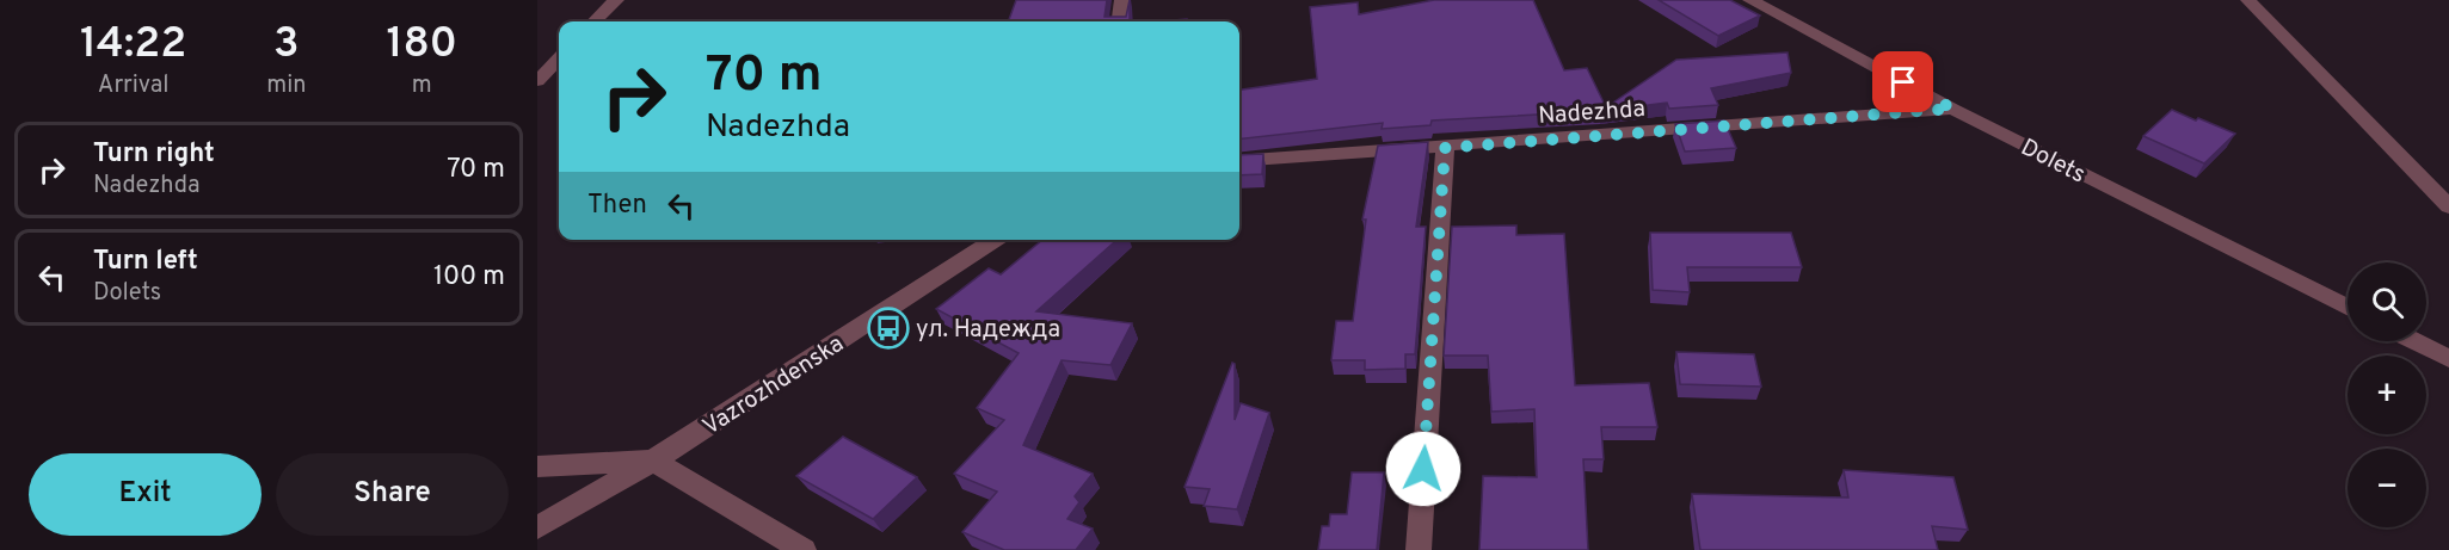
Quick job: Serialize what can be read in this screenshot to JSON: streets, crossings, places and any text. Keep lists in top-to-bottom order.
{
  "streets": {
    "street": ["Nadezhda", "Dolets", "Vazrozhdenska"]
  },
  "crossings": [
    ["Nadezhda", "Dolets"]
  ],
  "places": {
    "bus stop": ["ул. Надежда"]
  },
  "page": {
    "eta": [
      "14:22",
      "Arrival",
      "3",
      "min",
      "180",
      "m"
    ],
    "turn": ["70 m", "Nadezhda"],
    "list": [
      {
        "name": "Turn right",
        "note": "Nadezhda",
        "value": "70 m"
      },
      {
        "name": "Turn left",
        "note": "Dolets",
        "value": "100 m"
      }
    ],
    "then": "Then",
    "map_buttons": ["+", "−"],
    "buttons": ["Exit", "Share"]
  }
}
